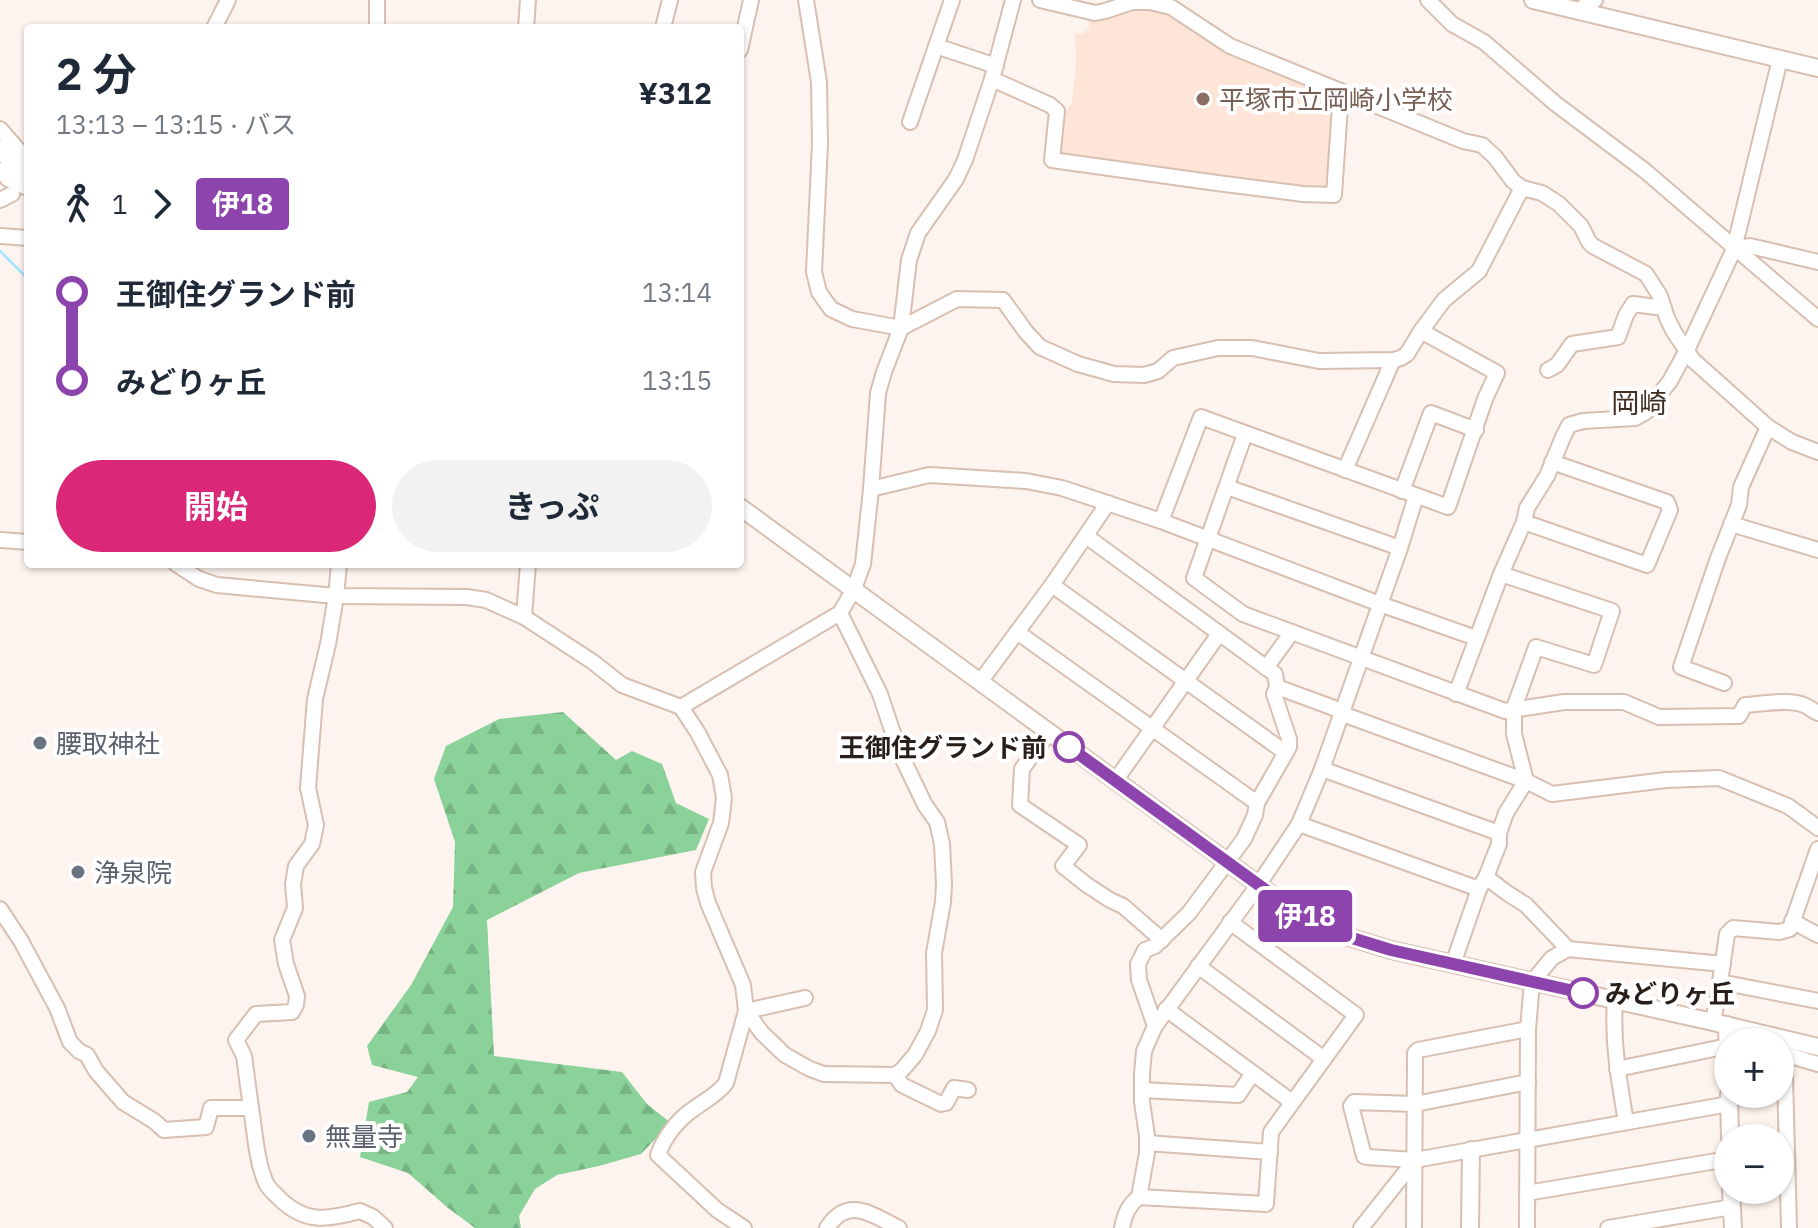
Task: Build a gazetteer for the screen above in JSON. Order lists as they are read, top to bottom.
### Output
{
  "districts": ["岡崎"],
  "places": [
    "平塚市立岡崎小学校",
    "腰取神社",
    "王御住グランド前",
    "浄泉院",
    "みどりヶ丘",
    "無量寺"
  ],
  "lines": ["bus line 伊18"],
  "page": {
    "on_map": "伊18",
    "heading": ["2 分", "13:13 – 13:15 · バス", "¥312"],
    "legs": ["1", "伊18"],
    "list": [
      {
        "name": "王御住グランド前",
        "value": "13:14"
      },
      {
        "name": "みどりヶ丘",
        "value": "13:15"
      }
    ],
    "buttons": ["開始", "きっぷ"],
    "map_buttons": ["+", "−"]
  }
}
